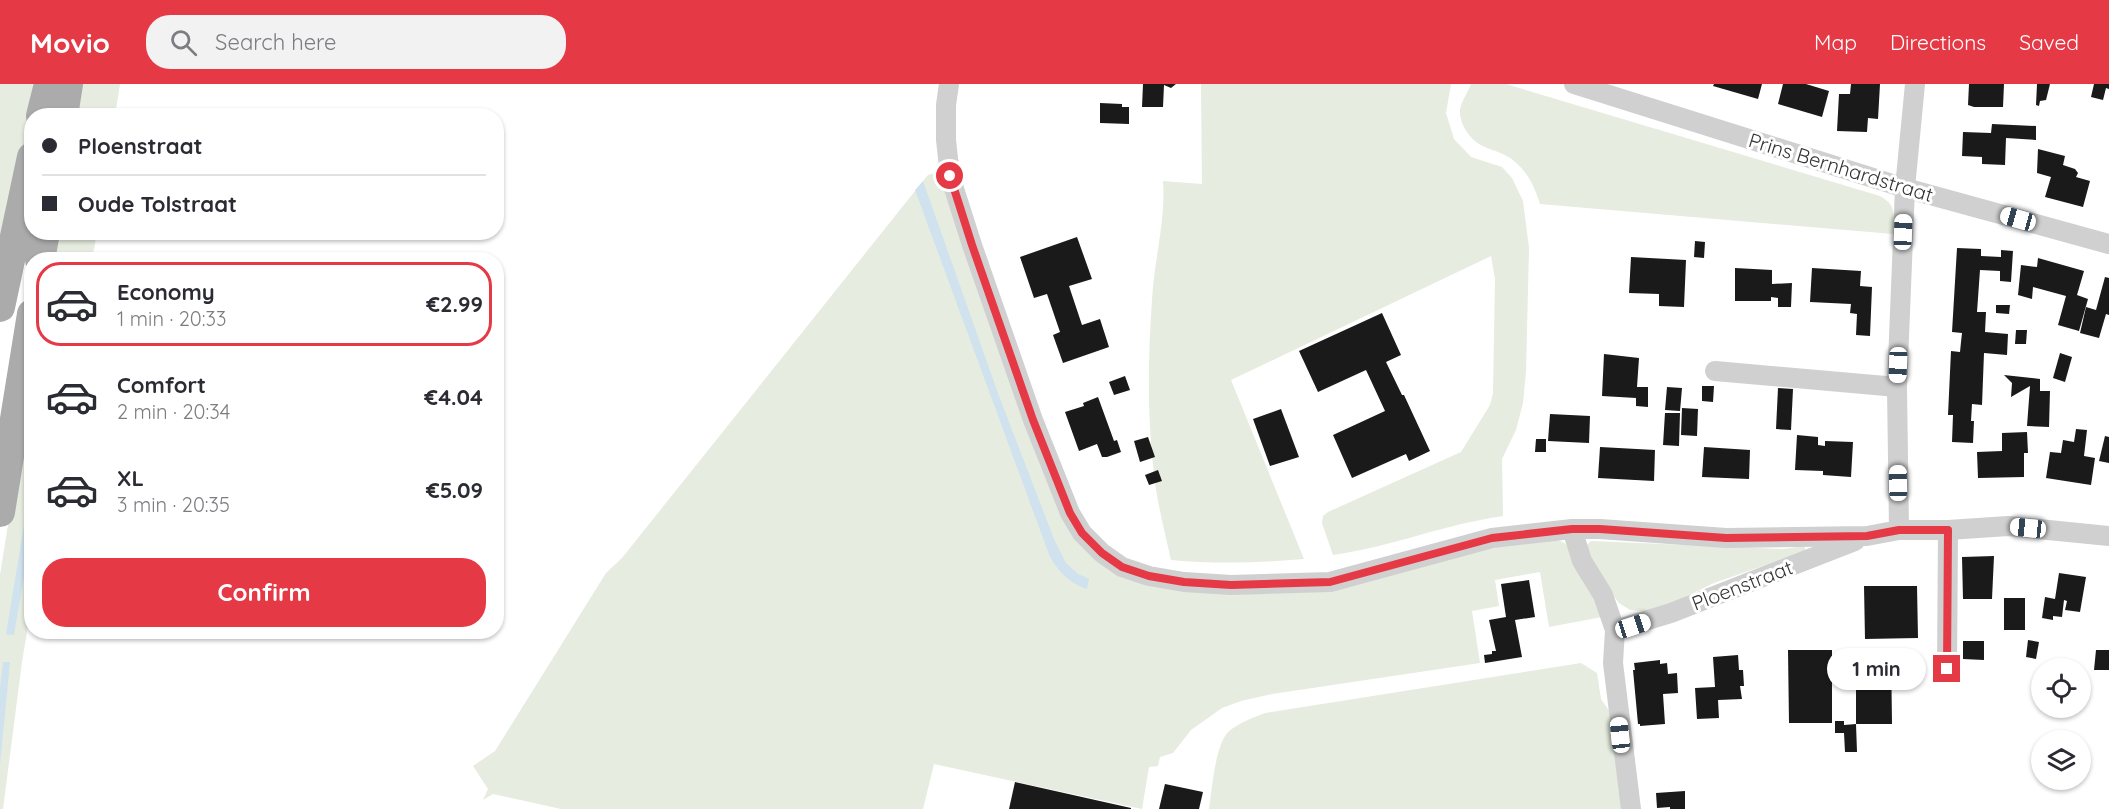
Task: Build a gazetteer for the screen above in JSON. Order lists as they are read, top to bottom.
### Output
{
  "streets": {
    "street": ["Prins Bernhardstraat", "Ploenstraat"]
  },
  "page": {
    "header": "Movio",
    "search": "Search here",
    "nav": ["Map", "Directions", "Saved"],
    "banner": ["Ploenstraat", "Oude Tolstraat"],
    "list": [
      {
        "name": "Economy",
        "note": "1 min · 20:33",
        "value": "€2.99"
      },
      {
        "name": "Comfort",
        "note": "2 min · 20:34",
        "value": "€4.04"
      },
      {
        "name": "XL",
        "note": "3 min · 20:35",
        "value": "€5.09"
      }
    ],
    "buttons": "Confirm",
    "bubble": "1 min"
  }
}
